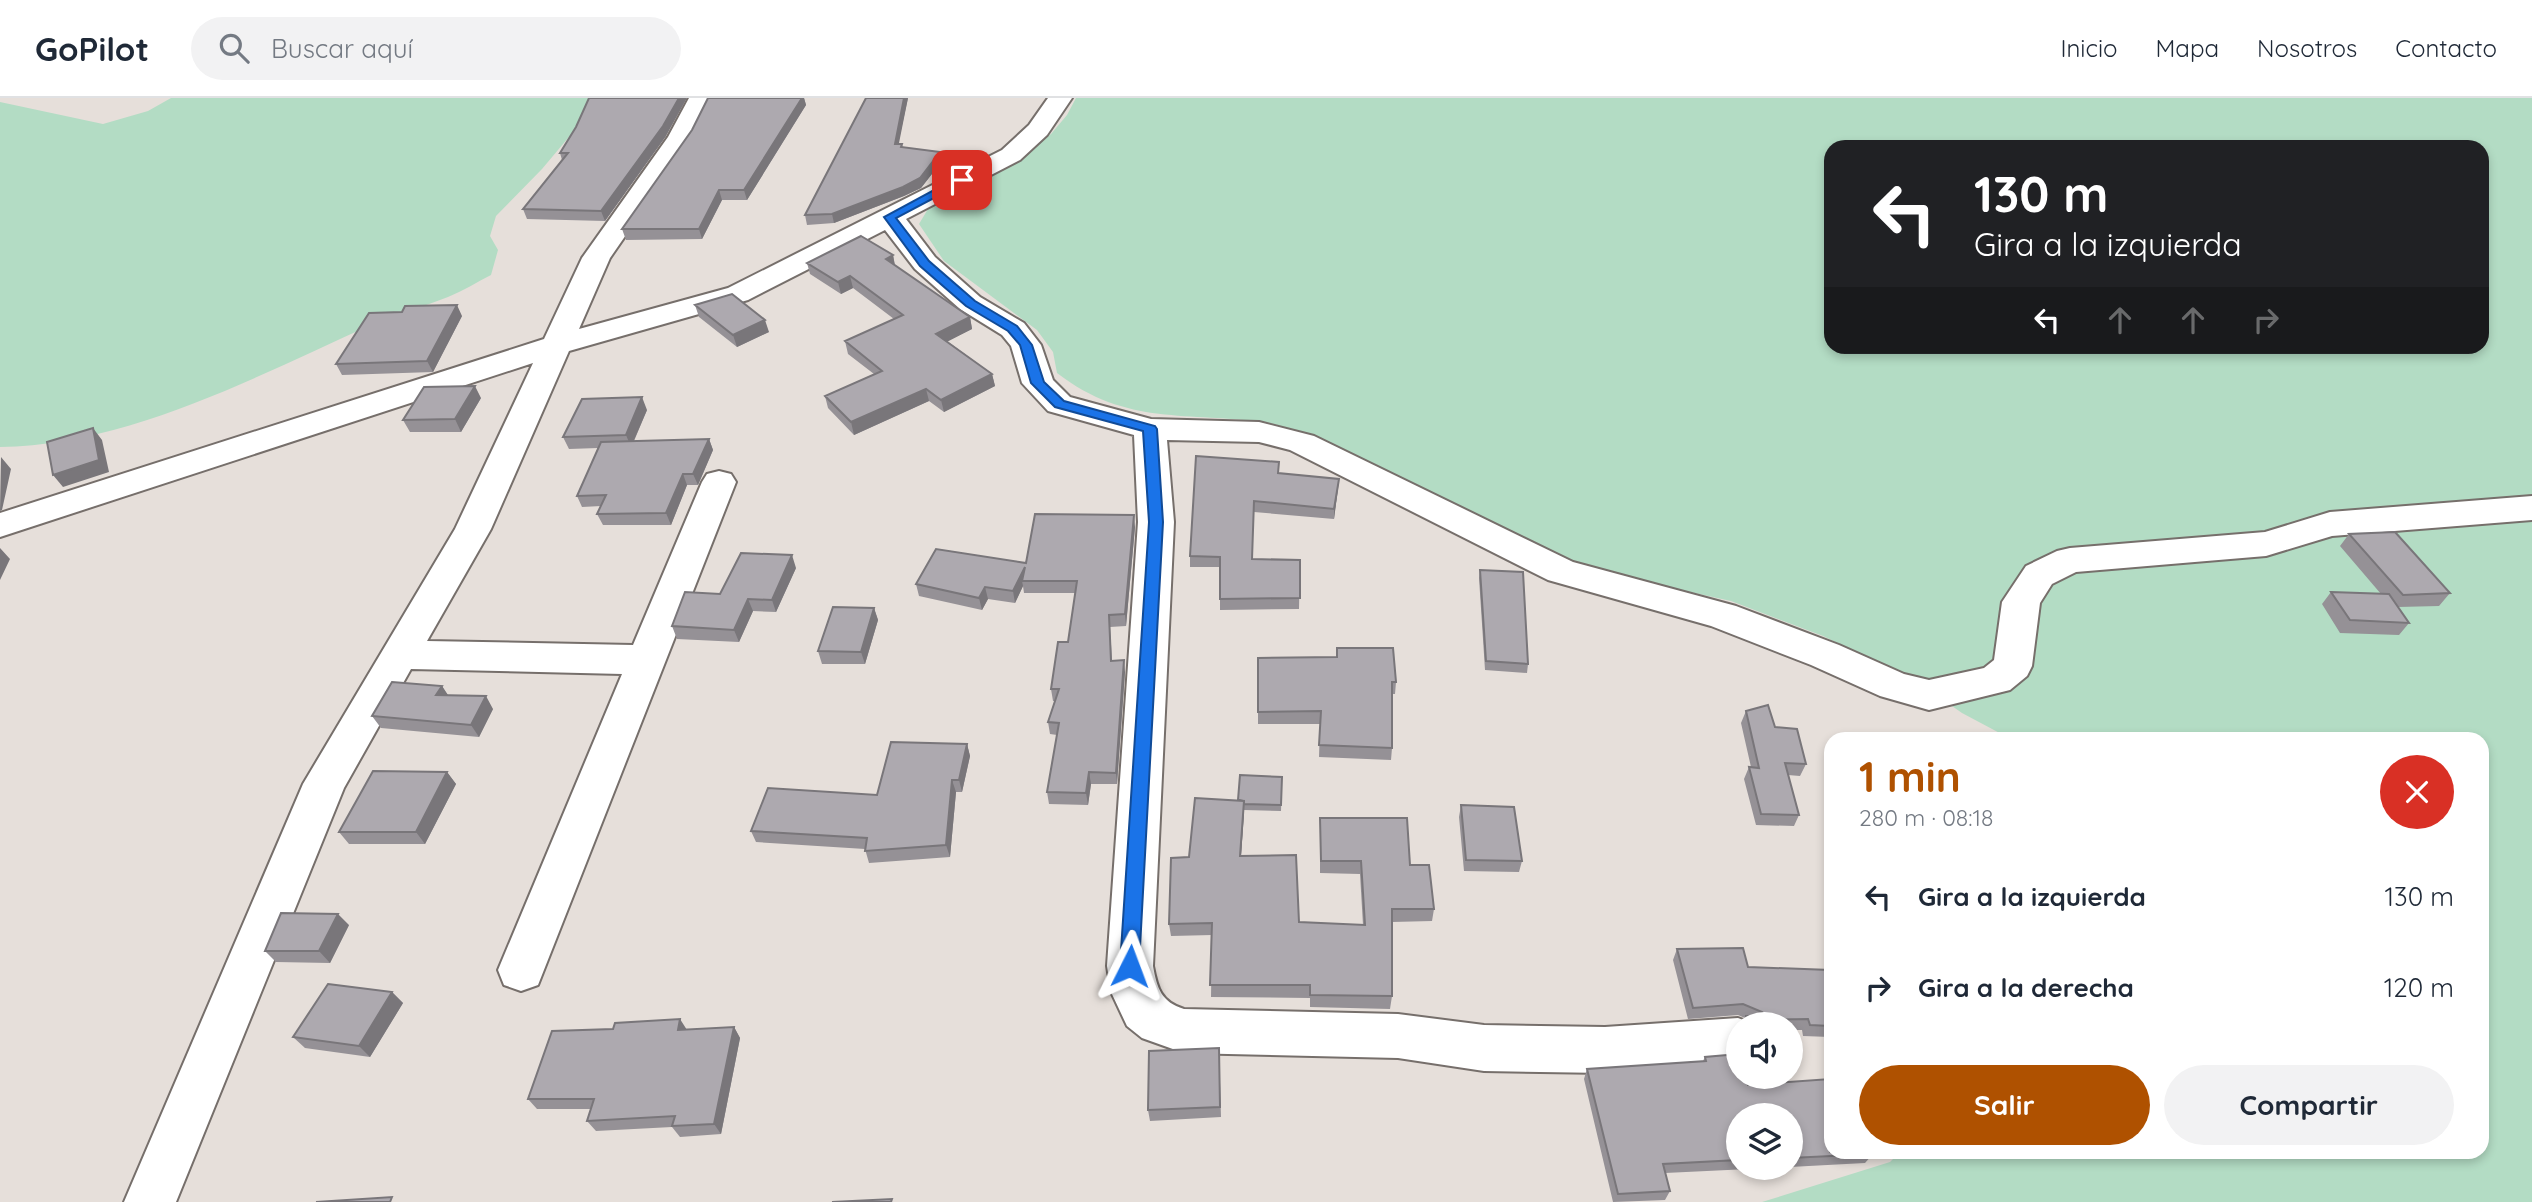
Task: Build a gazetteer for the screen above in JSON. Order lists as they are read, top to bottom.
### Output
{
  "page": {
    "header": "GoPilot",
    "search": "Buscar aquí",
    "nav": [
      "Inicio",
      "Mapa",
      "Nosotros",
      "Contacto"
    ],
    "turn": ["130 m", "Gira a la izquierda"],
    "heading": ["1 min", "280 m · 08:18"],
    "list": [
      {
        "name": "Gira a la izquierda",
        "value": "130 m"
      },
      {
        "name": "Gira a la derecha",
        "value": "120 m"
      }
    ],
    "buttons": ["Salir", "Compartir"]
  }
}
